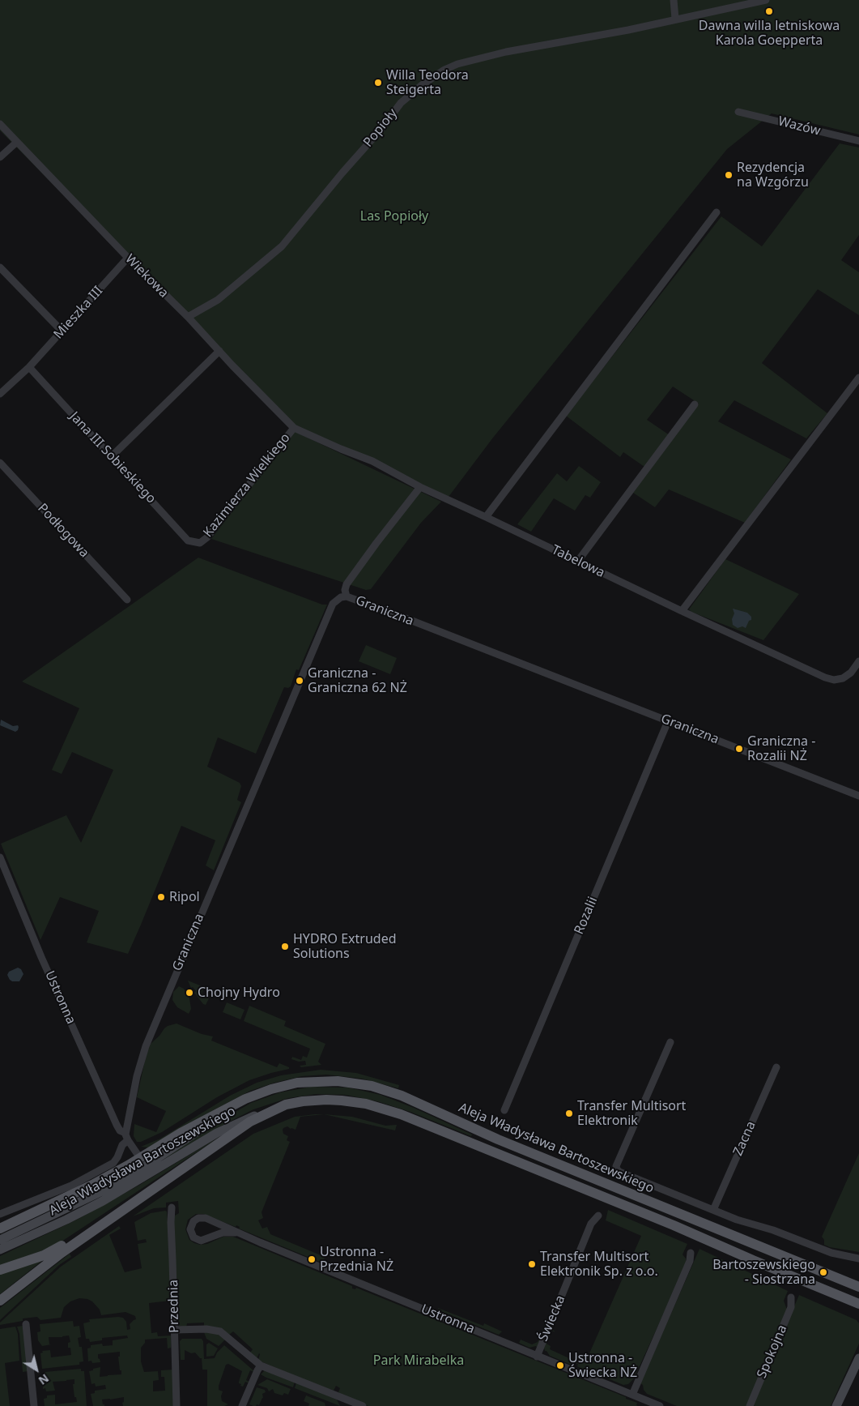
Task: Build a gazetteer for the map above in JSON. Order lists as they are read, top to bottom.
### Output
{
  "streets": {
    "main road": ["Aleja Władysława Bartoszewskiego"],
    "street": [
      "Wazów",
      "Popioły",
      "Wiekowa",
      "Mieszka III",
      "Jana III Sobieskiego",
      "Kazimierza Wielkiego",
      "Podłogowa",
      "Tabelowa",
      "Graniczna",
      "Rozalii",
      "Ustronna",
      "Zacna",
      "Przednia",
      "Świecka",
      "Spokojna"
    ]
  },
  "crossings": [
    ["Popioły", "Wiekowa"],
    ["Wiekowa", "Mieszka III"],
    ["Wiekowa", "Kazimierza Wielkiego"],
    ["Wiekowa", "Tabelowa"],
    ["Mieszka III", "Jana III Sobieskiego"],
    ["Jana III Sobieskiego", "Kazimierza Wielkiego"],
    ["Kazimierza Wielkiego", "Tabelowa"],
    ["Graniczna", "Rozalii"],
    ["Graniczna", "Ustronna"],
    ["Graniczna", "Aleja Władysława Bartoszewskiego"],
    ["Ustronna", "Świecka"]
  ],
  "parks": ["Las Popioły", "Park Mirabelka"],
  "places": [
    "Dawna willa letniskowa Karola Goepperta",
    "Willa Teodora Steigerta",
    "Rezydencja na Wzgórzu",
    "Graniczna - Graniczna 62 NŻ",
    "Graniczna - Rozalii NŻ",
    "Ripol",
    "HYDRO Extruded Solutions",
    "Chojny Hydro",
    "Transfer Multisort Elektronik",
    "Ustronna - Przednia NŻ",
    "Transfer Multisort Elektronik Sp. z o.o.",
    "Bartoszewskiego - Siostrzana",
    "Ustronna - Świecka NŻ"
  ],
  "north": "bottom right"
}
